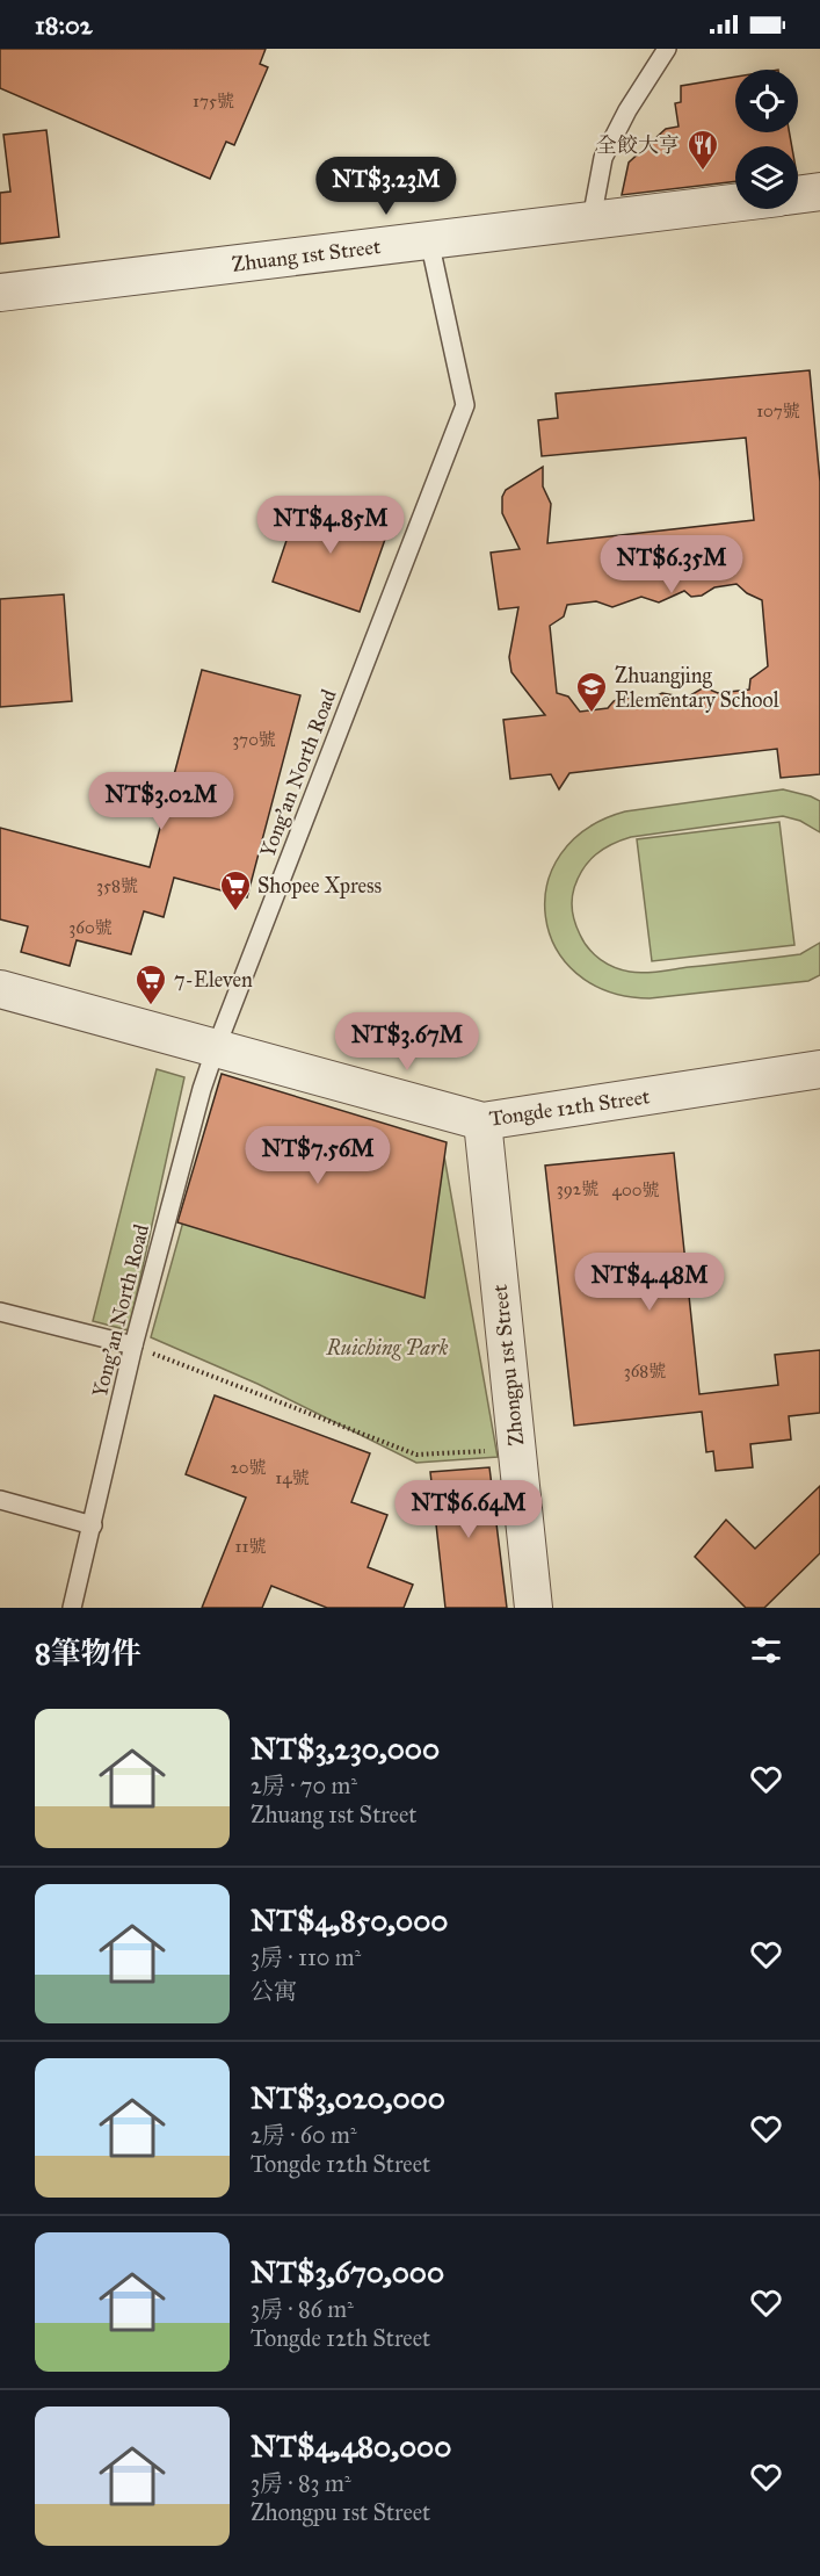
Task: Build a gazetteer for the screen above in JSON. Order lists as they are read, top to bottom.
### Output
{
  "streets": {
    "street": ["Zhuang 1st Street", "Tongde 12th Street", "Zhongpu 1st Street"],
    "lane": ["Yong'an North Road"]
  },
  "crossings": [
    ["Zhuang 1st Street", "Yong'an North Road"],
    ["Yong'an North Road", "Tongde 12th Street"],
    ["Tongde 12th Street", "Zhongpu 1st Street"]
  ],
  "parks": ["Ruiching Park"],
  "places": {
    "restaurant": ["全餃大亨"],
    "school or university": ["Zhuangjing Elementary School"],
    "supermarket": ["Shopee Xpress", "7-Eleven"]
  },
  "house_numbers": [
    "175號",
    "107號",
    "370號",
    "358號",
    "360號",
    "392號",
    "400號",
    "368號",
    "20號",
    "14號",
    "11號"
  ],
  "page": {
    "status": "18:02",
    "price": [
      "NT$3.23M",
      "NT$4.85M",
      "NT$6.35M",
      "NT$3.02M",
      "NT$3.67M",
      "NT$7.56M",
      "NT$4.48M",
      "NT$6.64M"
    ],
    "heading": "8筆物件",
    "list": [
      {
        "name": "NT$3,230,000",
        "note": "2房 · 70 m² · Zhuang 1st Street"
      },
      {
        "name": "NT$4,850,000",
        "note": "3房 · 110 m² · 公寓"
      },
      {
        "name": "NT$3,020,000",
        "note": "2房 · 60 m² · Tongde 12th Street"
      },
      {
        "name": "NT$3,670,000",
        "note": "3房 · 86 m² · Tongde 12th Street"
      },
      {
        "name": "NT$4,480,000",
        "note": "3房 · 83 m² · Zhongpu 1st Street"
      }
    ]
  }
}
